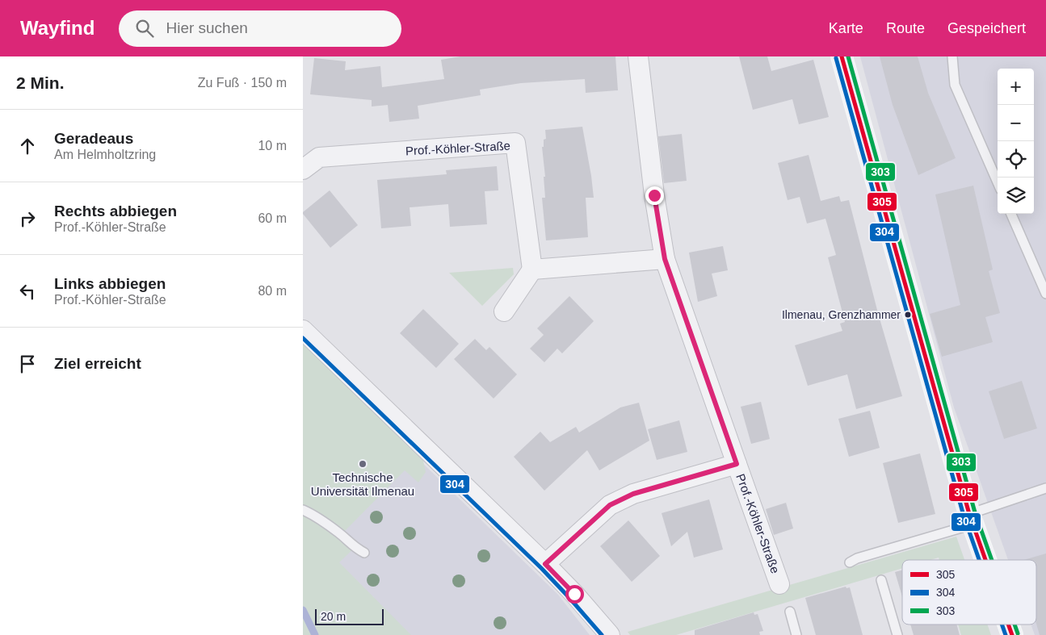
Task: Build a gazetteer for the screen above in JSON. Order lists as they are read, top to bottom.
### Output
{
  "streets": {
    "street": ["Prof.-Köhler-Straße"]
  },
  "places": ["Ilmenau, Grenzhammer", "Technische Universität Ilmenau"],
  "lines": ["transit line 305", "transit line 303", "transit line 304"],
  "legend": ["305", "304", "303"],
  "scale_bar": "20 m",
  "page": {
    "header": "Wayfind",
    "search": "Hier suchen",
    "nav": ["Karte", "Route", "Gespeichert"],
    "heading": ["2 Min.", "Zu Fuß · 150 m"],
    "map_buttons": ["+", "−"],
    "list": [
      ["Geradeaus", "Am Helmholtzring", "10 m"],
      ["Rechts abbiegen", "Prof.-Köhler-Straße", "60 m"],
      ["Links abbiegen", "Prof.-Köhler-Straße", "80 m"],
      "Ziel erreicht"
    ],
    "scale": "20 m"
  }
}
